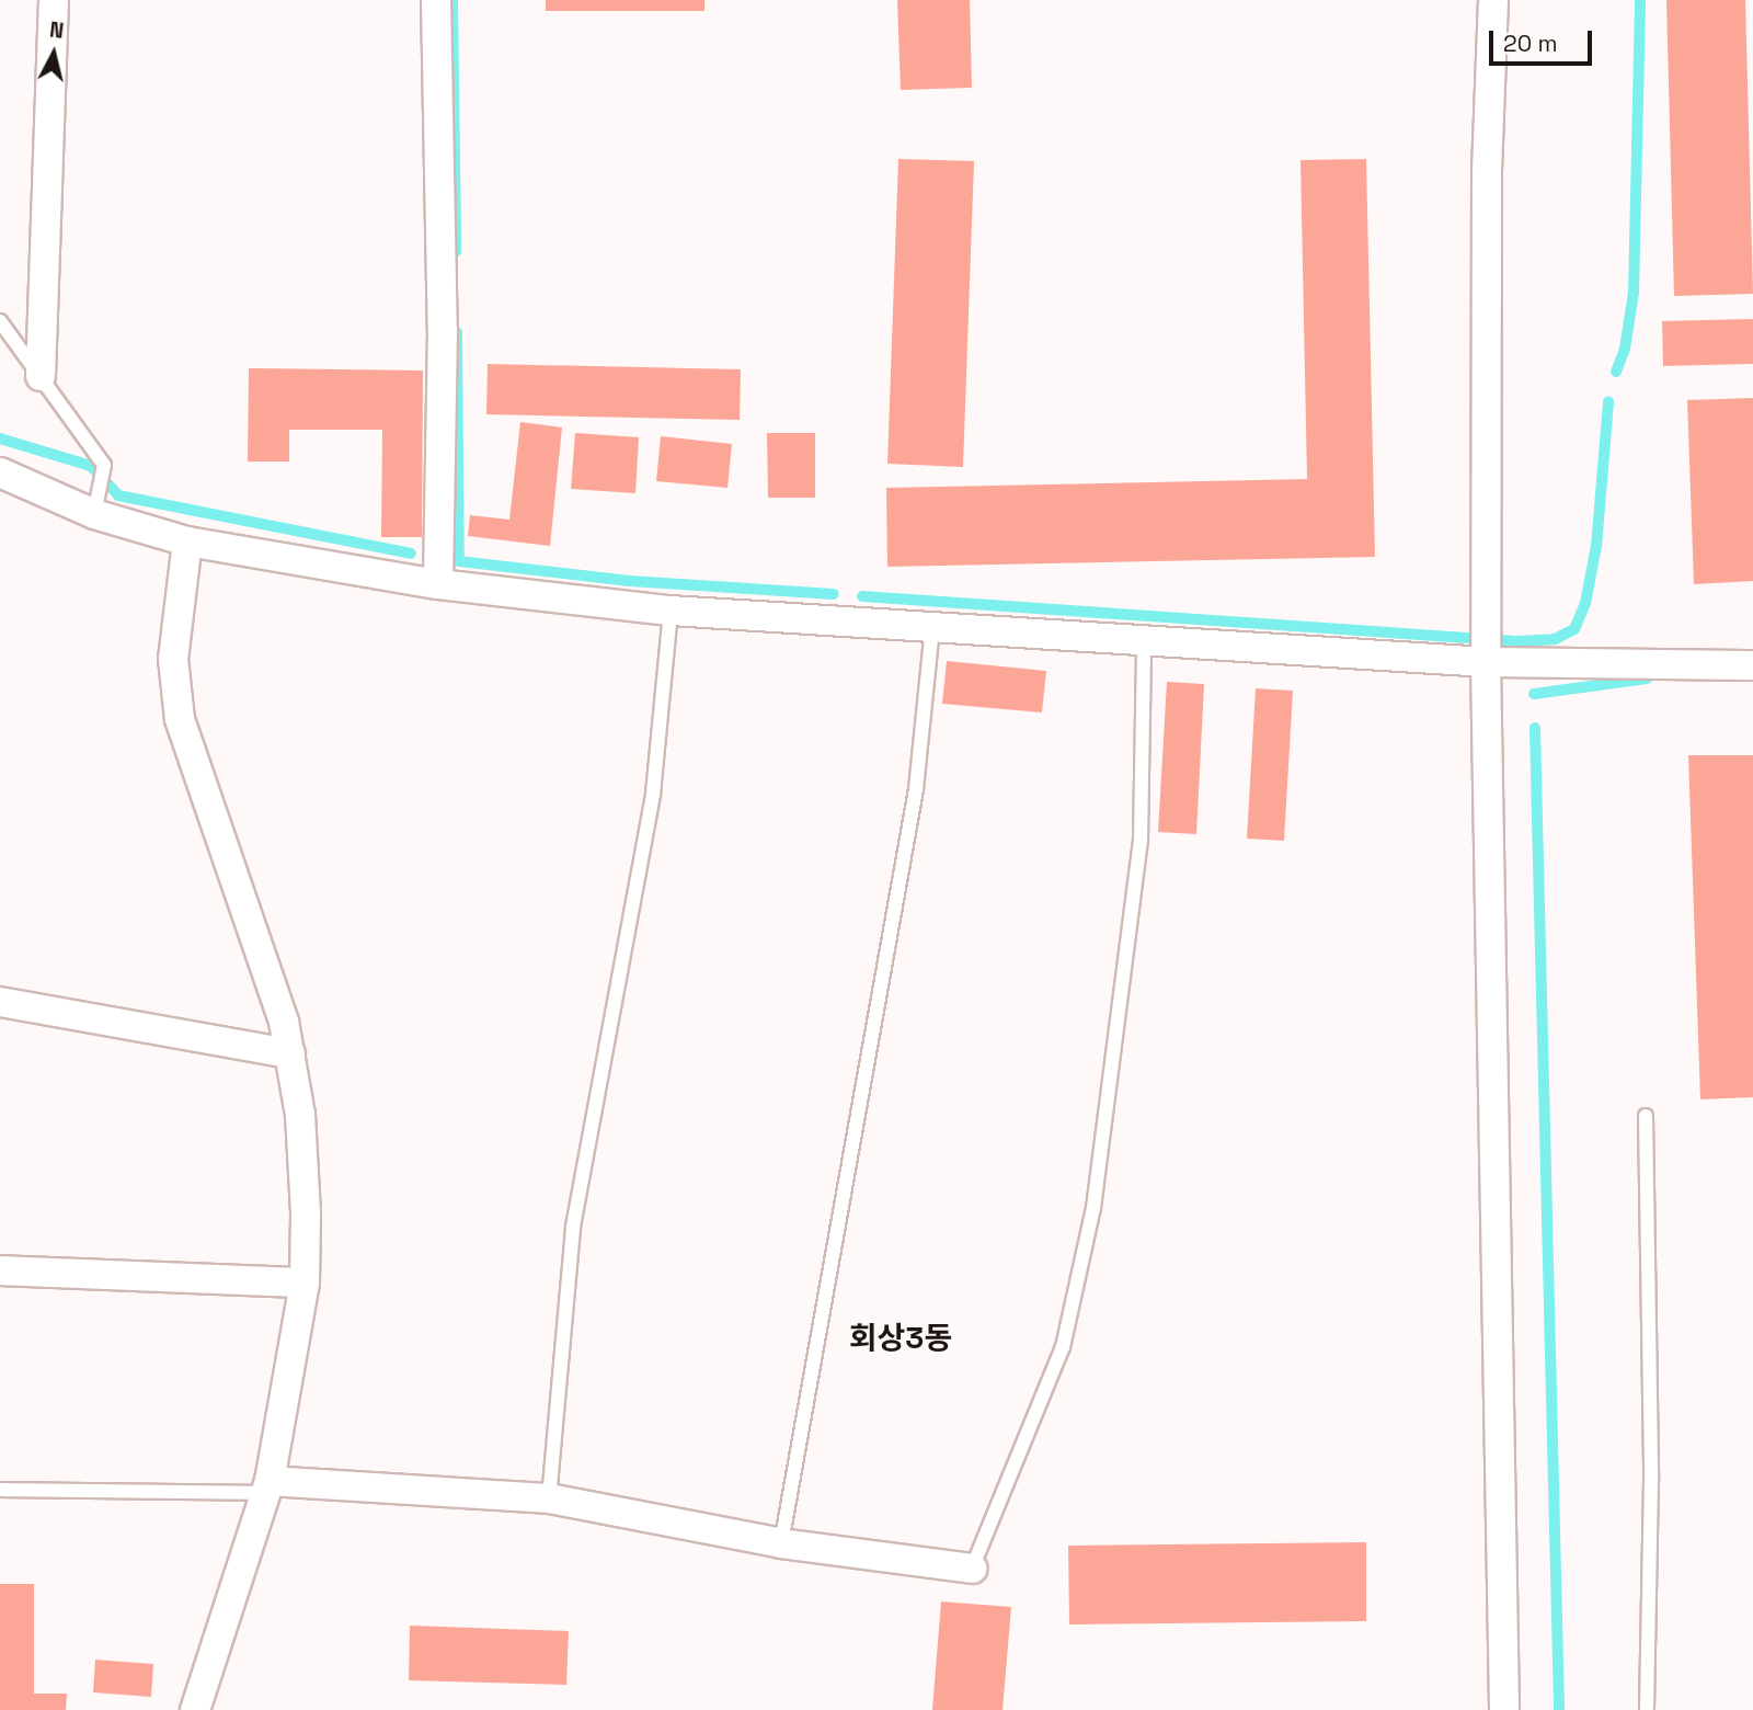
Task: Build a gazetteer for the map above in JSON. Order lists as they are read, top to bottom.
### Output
{
  "districts": ["회상3동"],
  "scale_bar": "20 m",
  "north": "top"
}
